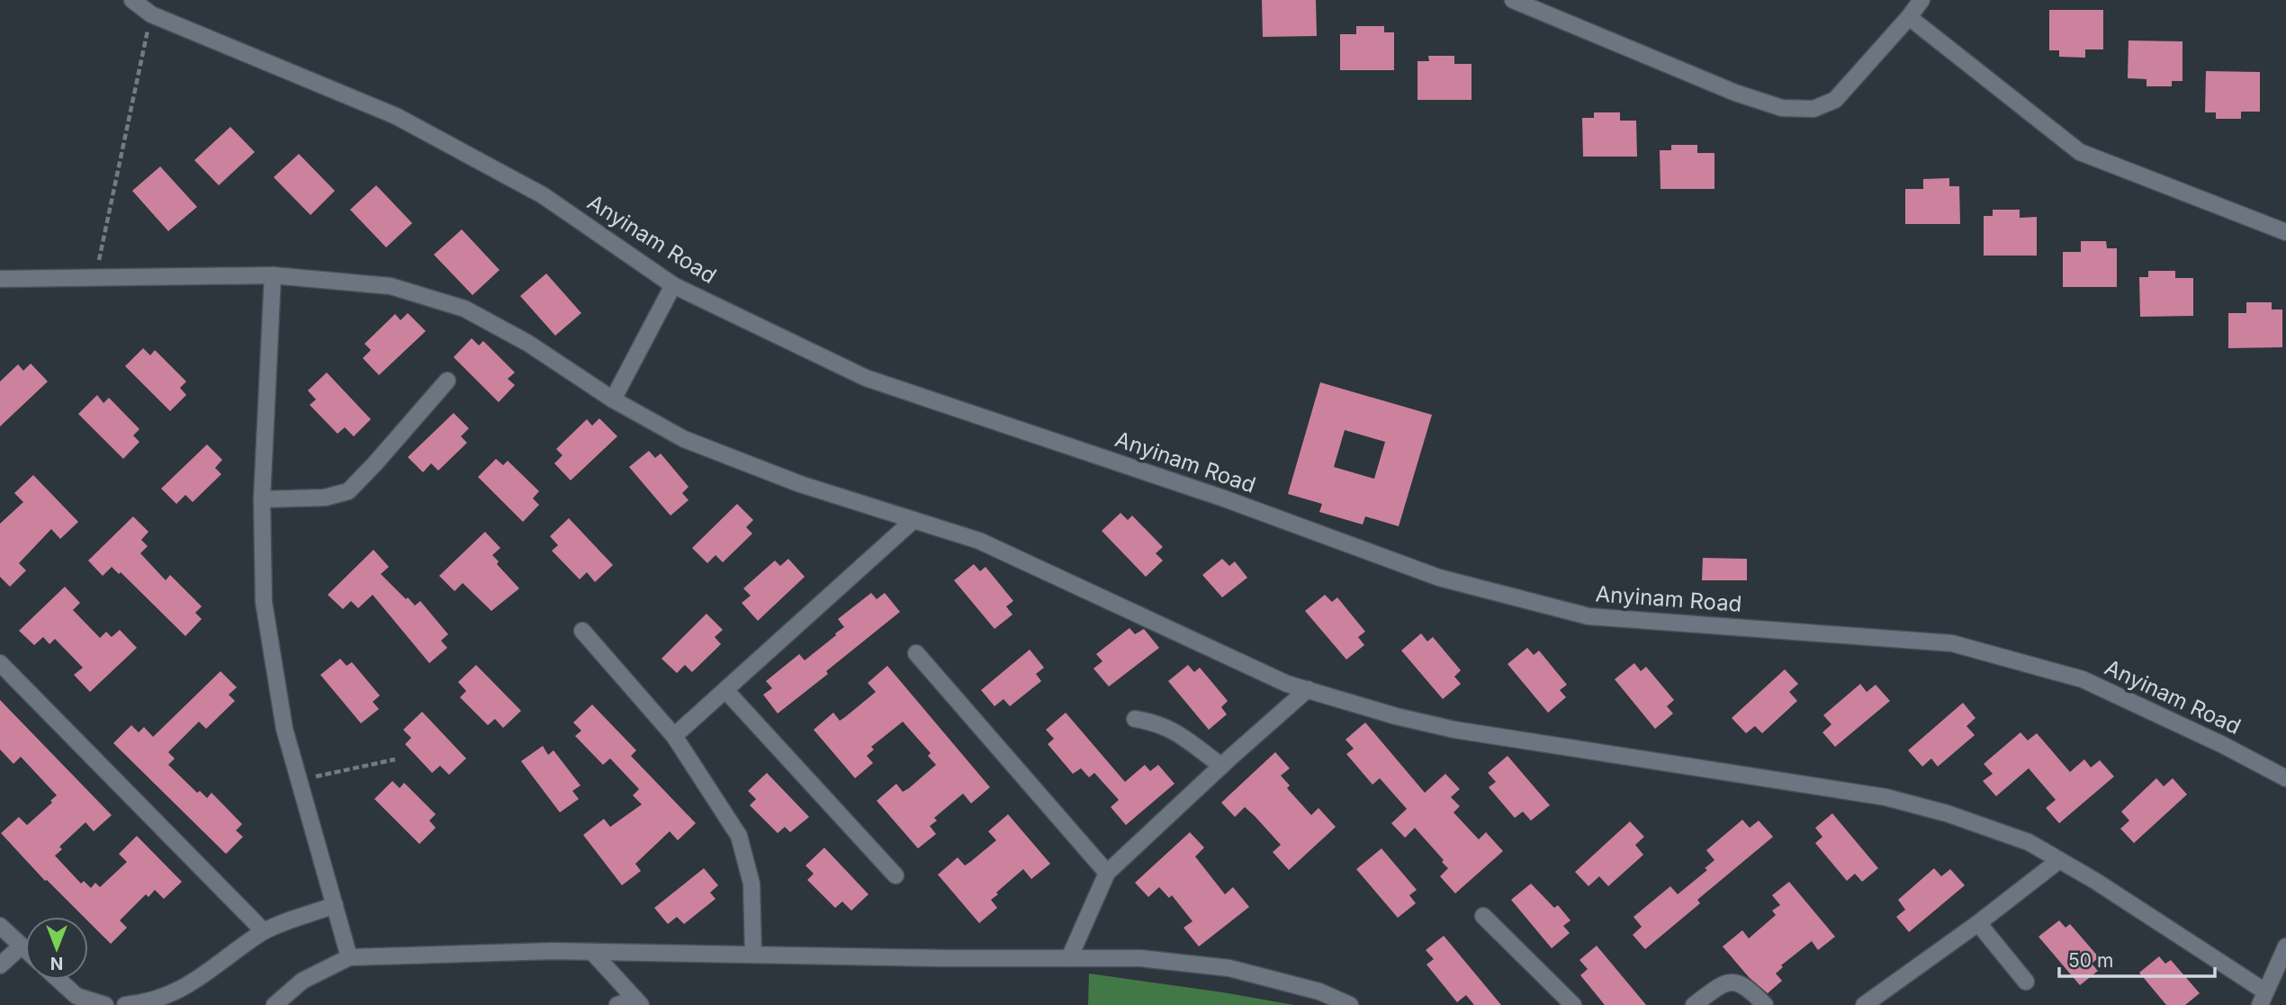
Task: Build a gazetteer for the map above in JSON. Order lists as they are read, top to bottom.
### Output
{
  "streets": {
    "street": ["Anyinam Road"]
  },
  "scale_bar": "50 m",
  "north": "bottom"
}
